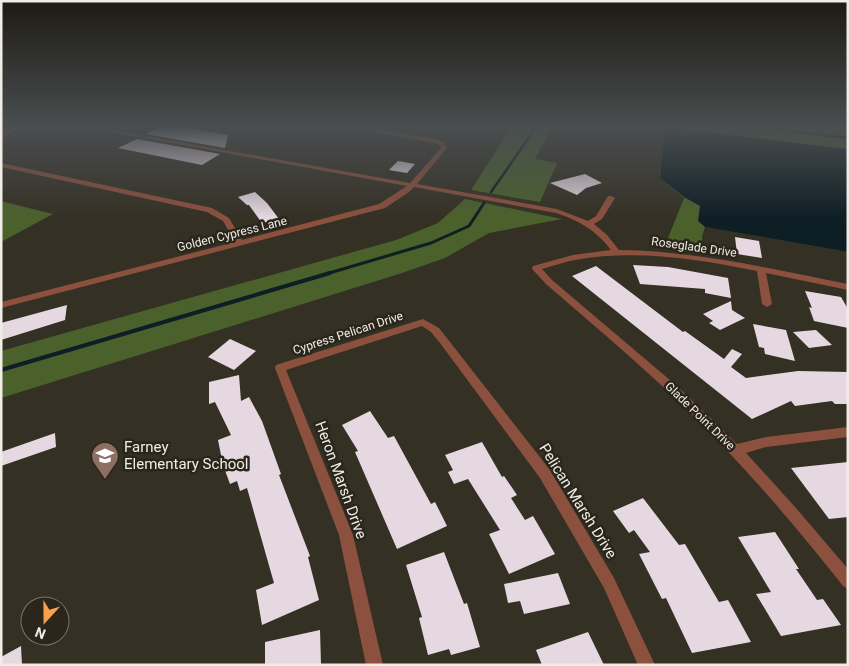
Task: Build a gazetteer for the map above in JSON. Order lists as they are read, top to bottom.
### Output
{
  "streets": {
    "street": [
      "Golden Cypress Lane",
      "Roseglade Drive",
      "Cypress Pelican Drive",
      "Glade Point Drive",
      "Heron Marsh Drive",
      "Pelican Marsh Drive"
    ]
  },
  "crossings": [
    ["Roseglade Drive", "Glade Point Drive"],
    ["Cypress Pelican Drive", "Heron Marsh Drive"],
    ["Cypress Pelican Drive", "Pelican Marsh Drive"]
  ],
  "places": {
    "school or university": ["Farney Elementary School"]
  },
  "north": "bottom"
}
